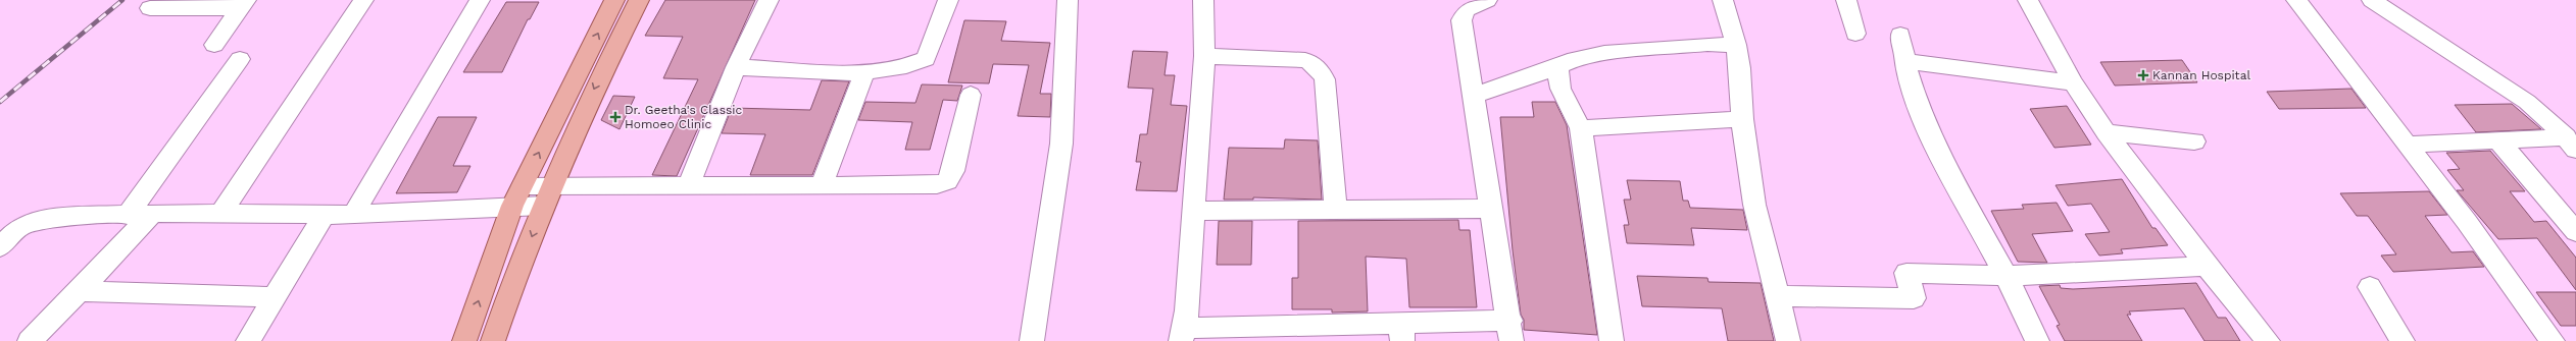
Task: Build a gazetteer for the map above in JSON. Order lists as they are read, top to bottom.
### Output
{
  "places": {
    "health": ["Kannan Hospital", "Dr. Geetha's Classic Homoeo Clinic"]
  }
}
